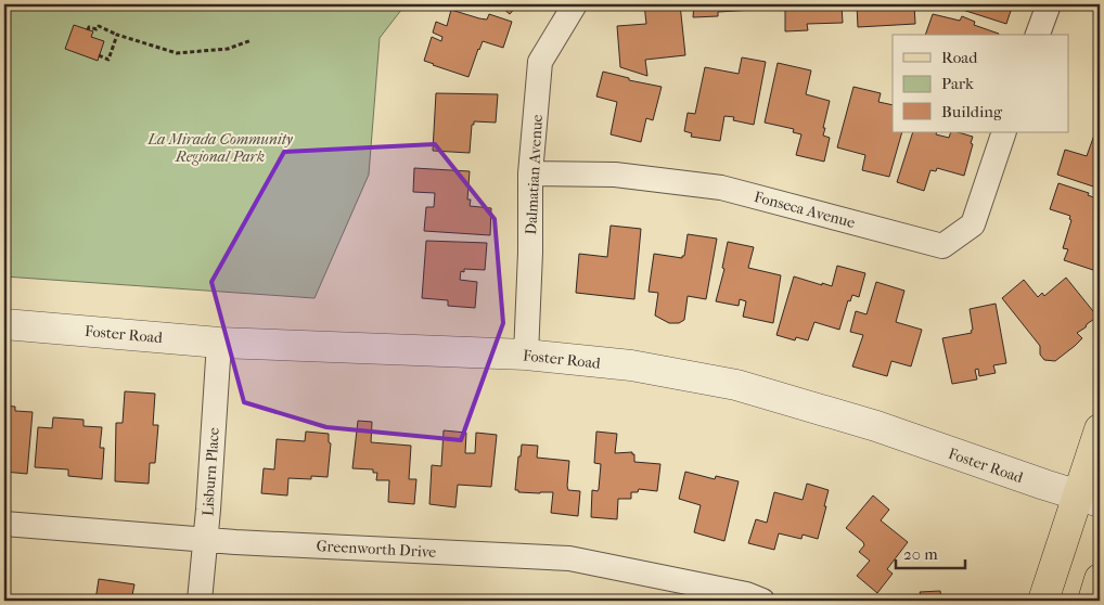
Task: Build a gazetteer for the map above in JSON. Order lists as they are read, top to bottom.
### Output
{
  "streets": {
    "street": [
      "Dalmatian Avenue",
      "Fonseca Avenue",
      "Foster Road",
      "Lisburn Place",
      "Greenworth Drive"
    ]
  },
  "crossings": [
    ["Dalmatian Avenue", "Fonseca Avenue"],
    ["Dalmatian Avenue", "Foster Road"],
    ["Foster Road", "Lisburn Place"],
    ["Lisburn Place", "Greenworth Drive"]
  ],
  "parks": ["La Mirada Community Regional Park"],
  "legend": ["Road", "Park", "Building"],
  "scale_bar": "20 m"
}
